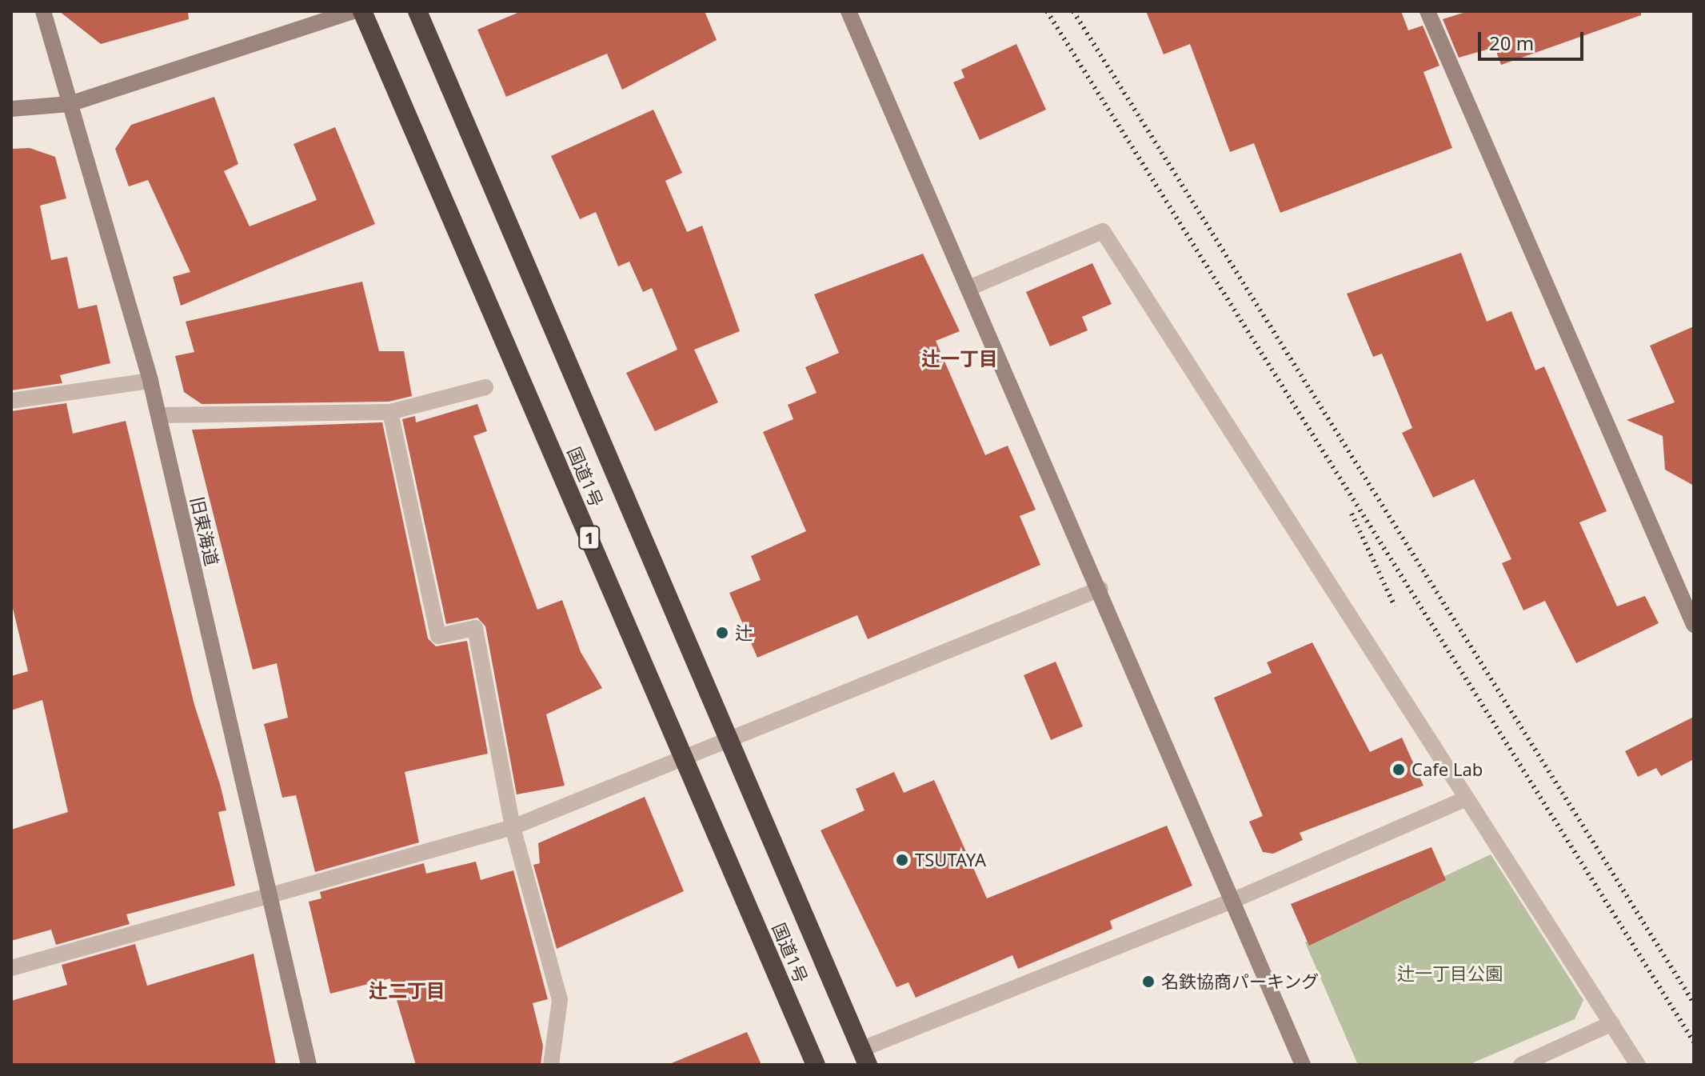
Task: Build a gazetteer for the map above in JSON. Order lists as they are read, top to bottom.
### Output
{
  "streets": {
    "highway": ["国道1号", "1"],
    "street": ["旧東海道"]
  },
  "districts": ["辻一丁目", "辻二丁目"],
  "parks": ["辻一丁目公園"],
  "places": [
    "辻",
    "Cafe Lab",
    "TSUTAYA",
    "名鉄協商パーキング"
  ],
  "scale_bar": "20 m"
}
